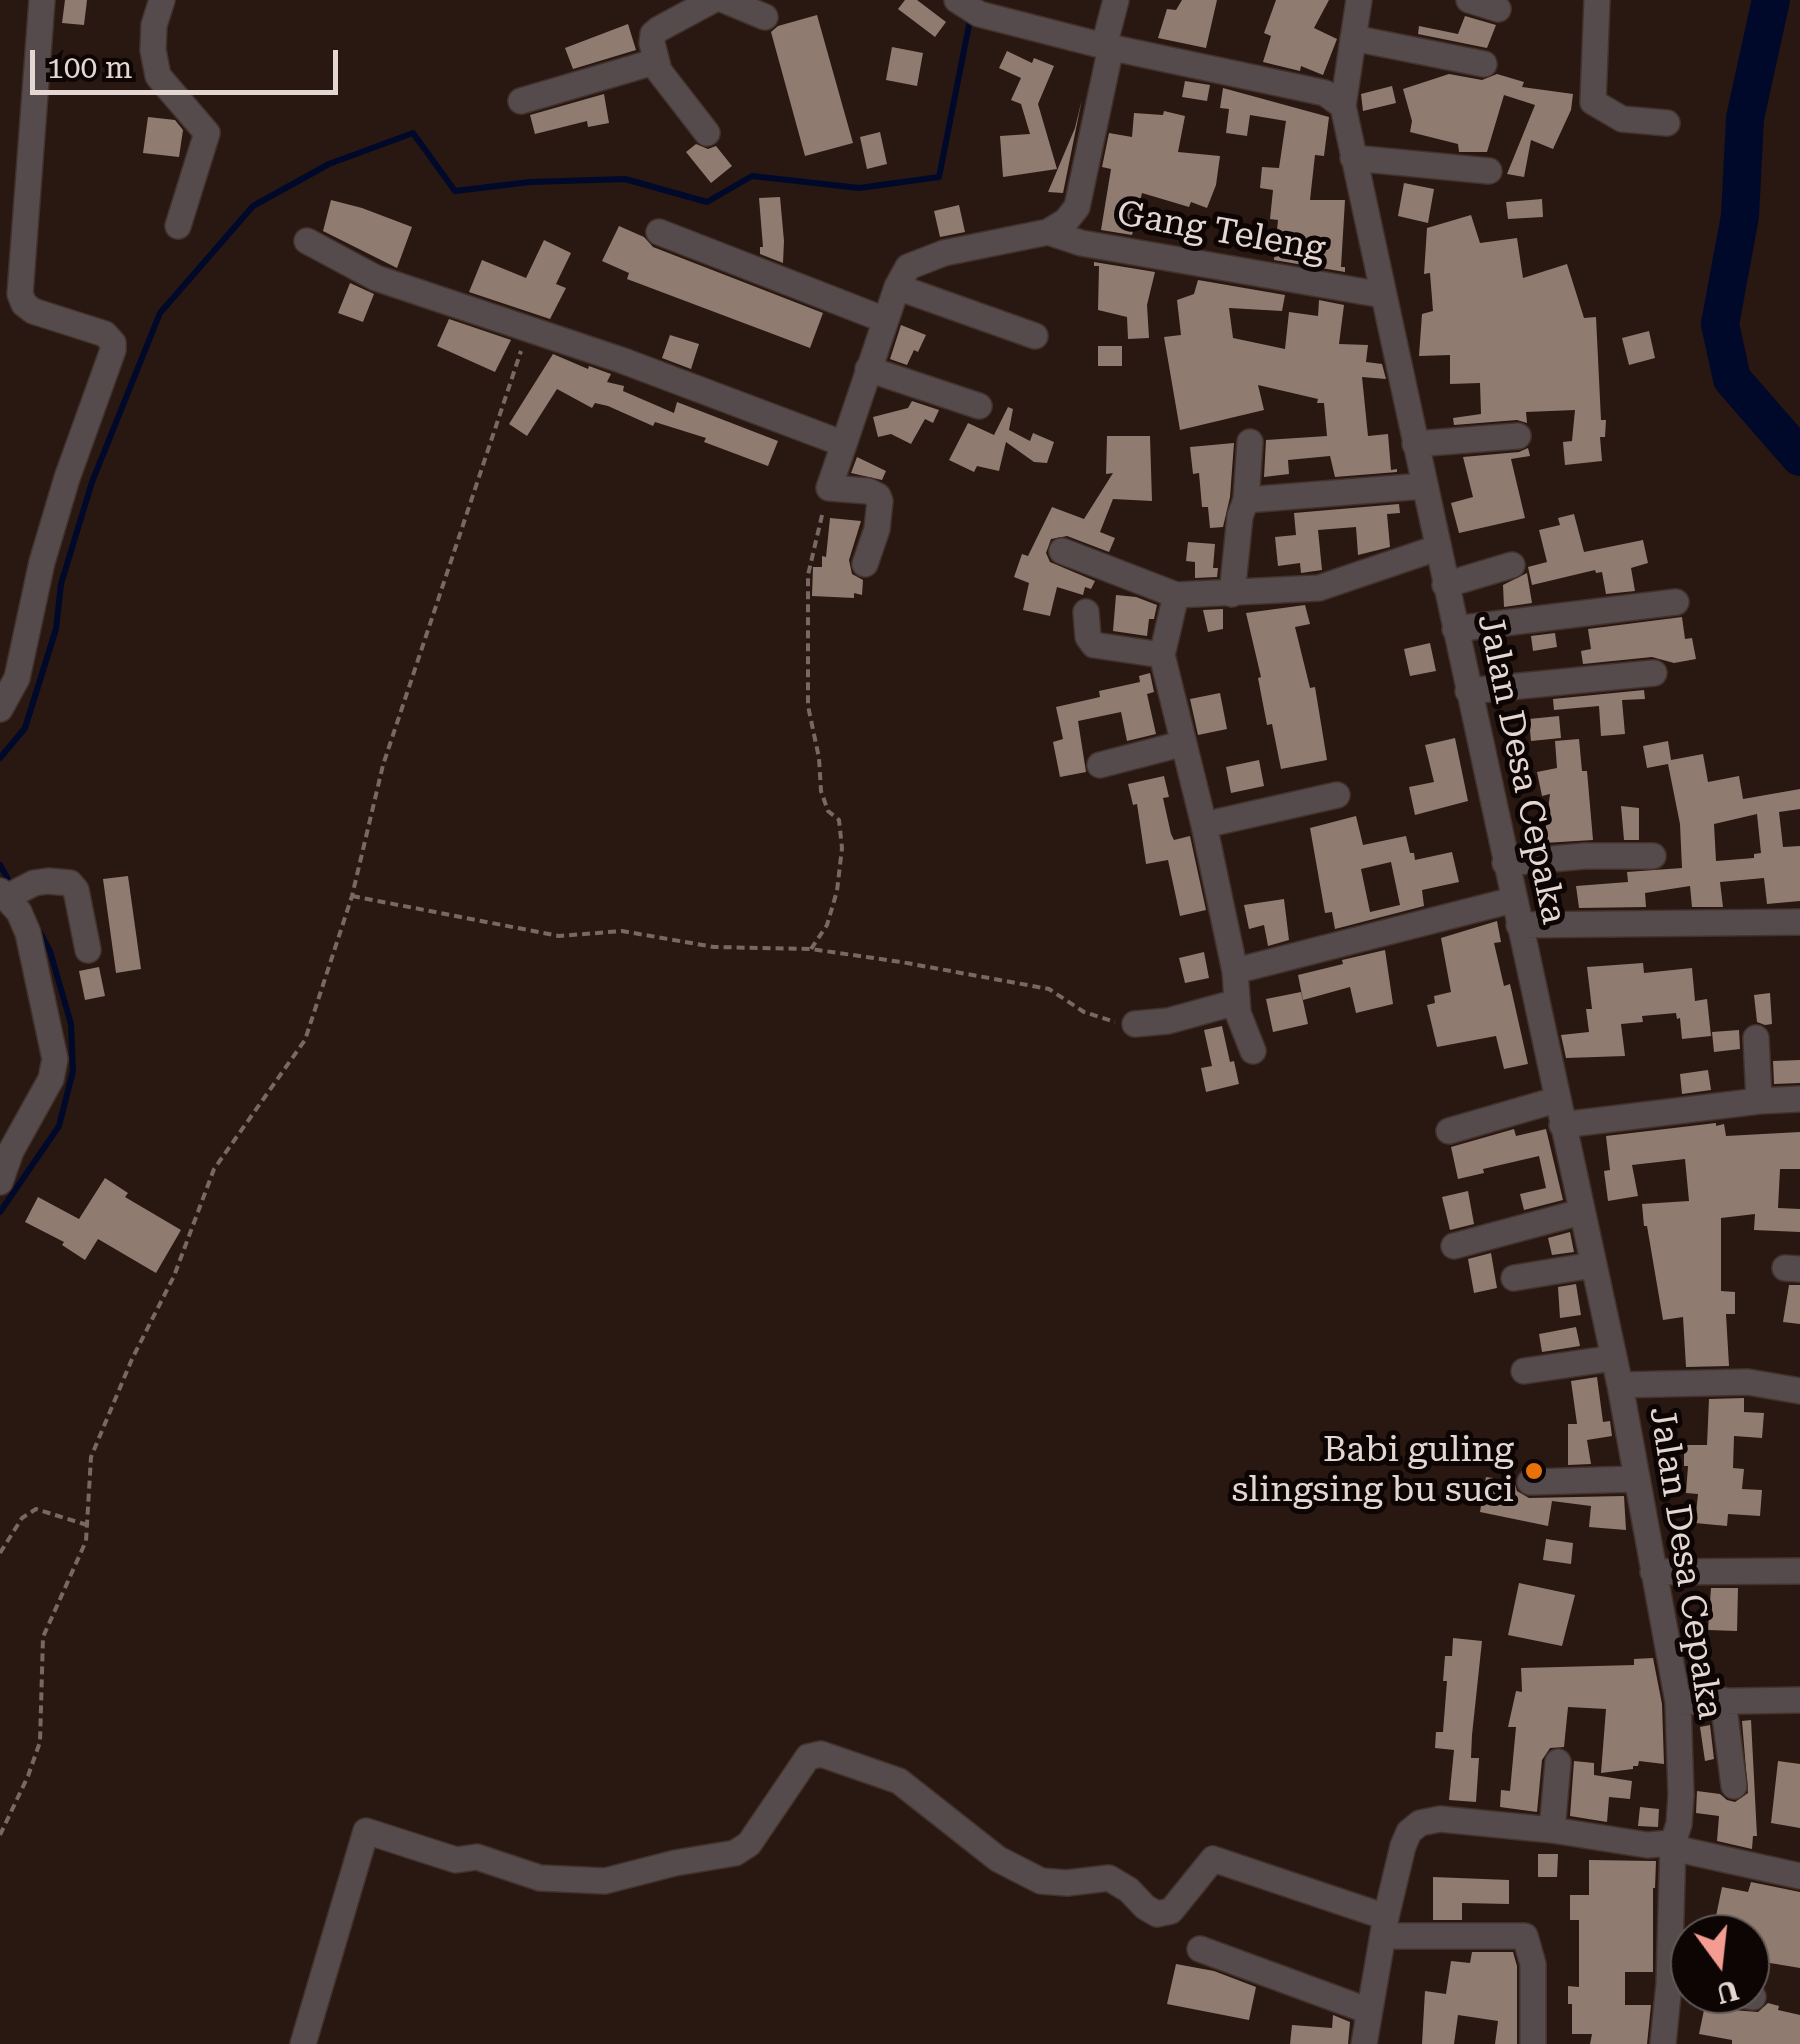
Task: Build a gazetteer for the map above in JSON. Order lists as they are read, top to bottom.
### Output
{
  "streets": {
    "street": ["Gang Teleng", "Jalan Desa Cepaka"]
  },
  "crossings": [
    ["Gang Teleng", "Jalan Desa Cepaka"]
  ],
  "places": ["Babi guling slingsing bu suci"],
  "scale_bar": "100 m",
  "north": "bottom"
}
